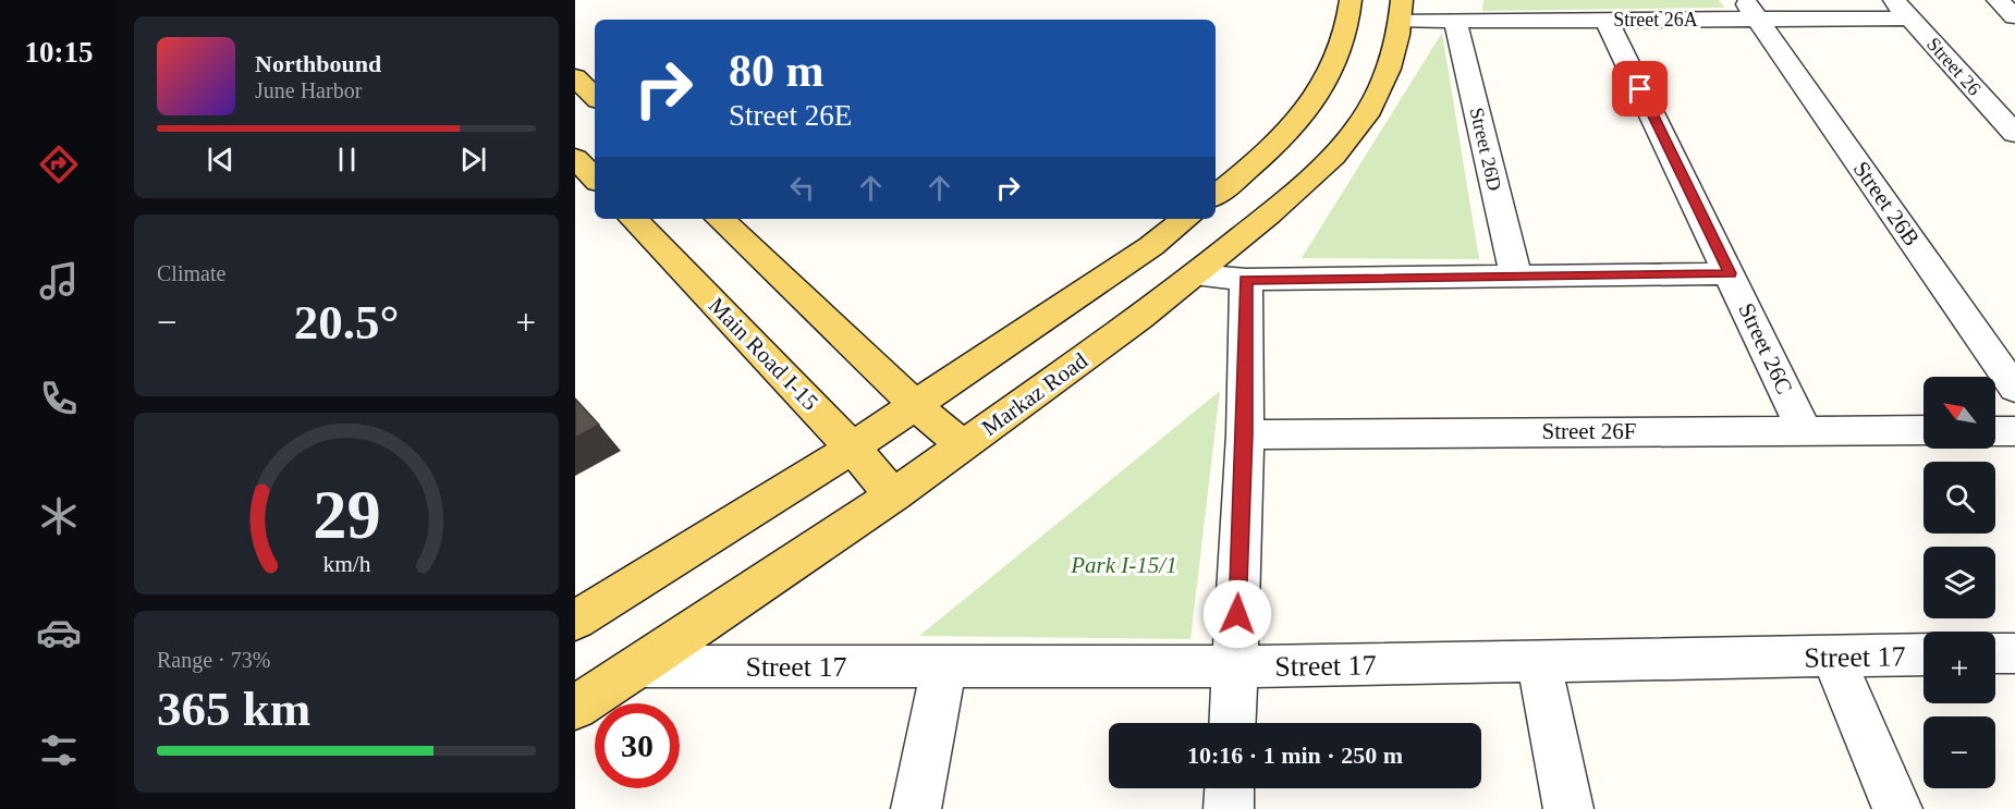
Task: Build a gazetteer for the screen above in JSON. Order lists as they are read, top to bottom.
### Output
{
  "streets": {
    "main road": ["Main Road I-15", "Markaz Road"],
    "street": [
      "Street 26A",
      "Street 26",
      "Street 26D",
      "Street 26B",
      "Street 26C",
      "Street 26F",
      "Street 17"
    ]
  },
  "crossings": [
    ["Street 26A", "Street 26"],
    ["Street 26A", "Street 26D"],
    ["Street 26A", "Street 26B"],
    ["Street 26A", "Street 26C"],
    ["Street 26A", "Markaz Road"],
    ["Street 26C", "Street 26F"],
    ["Main Road I-15", "Markaz Road"],
    ["Markaz Road", "Street 17"]
  ],
  "parks": ["Park I-15/1"],
  "north": "top left",
  "page": {
    "tabs": "10:15",
    "turn": ["80 m", "Street 26E"],
    "song": ["Northbound", "June Harbor"],
    "tile": [
      "Climate",
      ["Range · 73%", "365 km"]
    ],
    "heat": ["−", "20.5°", "+"],
    "map_buttons": ["+", "−"],
    "limit": "30",
    "trip": "10:16 · 1 min · 250 m",
    "gauge": ["29", "km/h"]
  }
}
